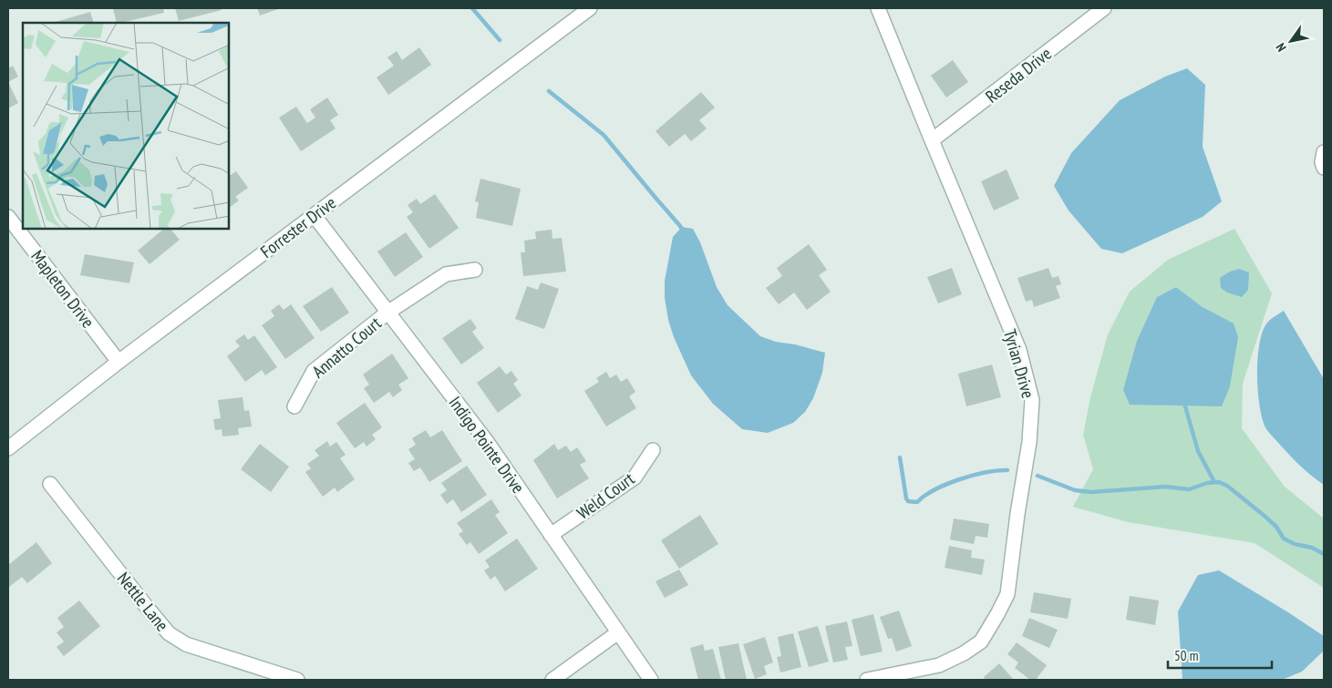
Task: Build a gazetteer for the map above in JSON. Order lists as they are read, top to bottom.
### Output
{
  "streets": {
    "street": [
      "Reseda Drive",
      "Forrester Drive",
      "Mapleton Drive",
      "Annatto Court",
      "Tyrian Drive",
      "Indigo Pointe Drive",
      "Weld Court",
      "Nettle Lane"
    ]
  },
  "crossings": [
    ["Reseda Drive", "Tyrian Drive"],
    ["Forrester Drive", "Mapleton Drive"],
    ["Forrester Drive", "Indigo Pointe Drive"],
    ["Annatto Court", "Indigo Pointe Drive"],
    ["Indigo Pointe Drive", "Weld Court"]
  ],
  "scale_bar": "50 m",
  "north": "bottom left"
}
